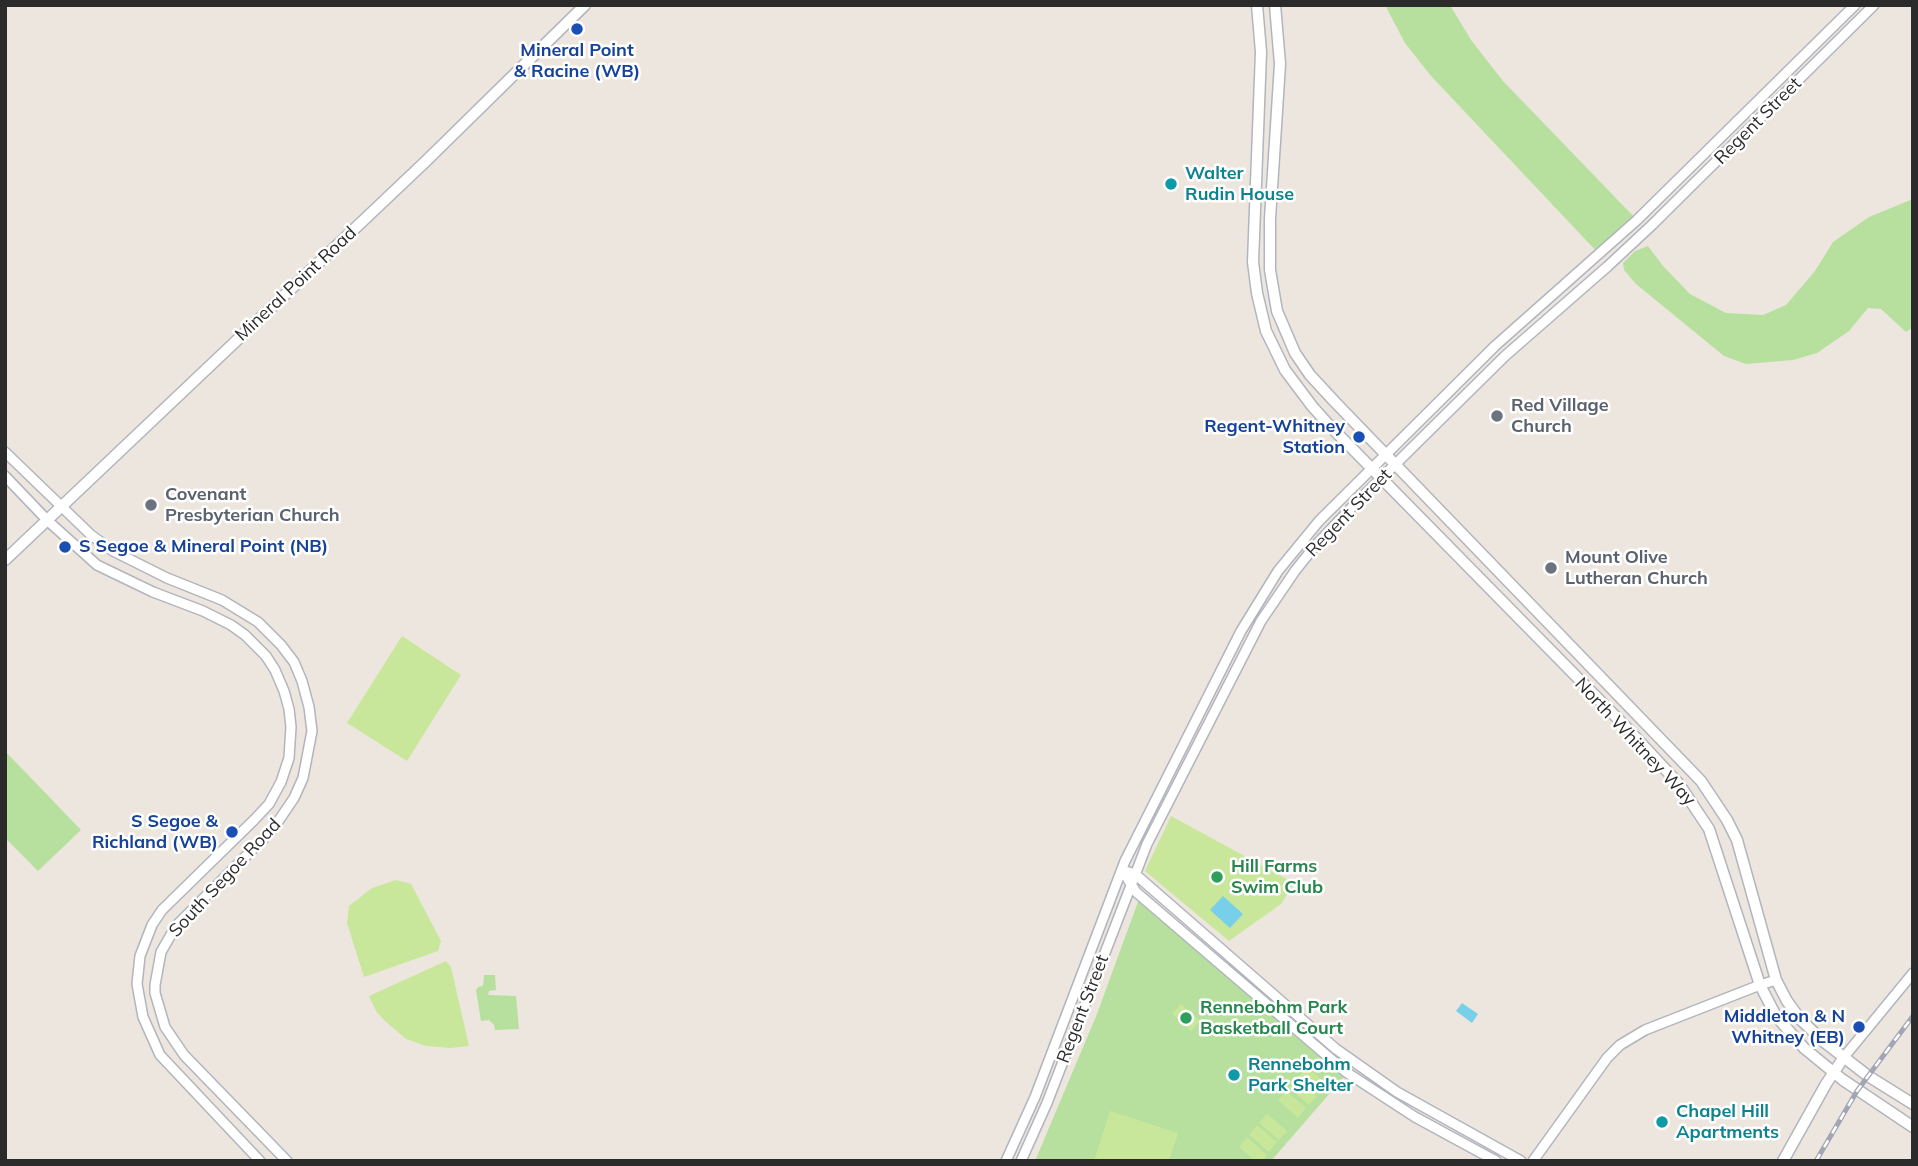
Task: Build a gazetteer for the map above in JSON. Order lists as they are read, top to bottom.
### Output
{
  "streets": {
    "main road": ["Mineral Point Road", "North Whitney Way"],
    "street": ["Regent Street", "South Segoe Road"]
  },
  "crossings": [
    ["Regent Street", "North Whitney Way"],
    ["Mineral Point Road", "South Segoe Road"]
  ],
  "places": [
    "Mineral Point & Racine (WB)",
    "Walter Rudin House",
    "Red Village Church",
    "Regent-Whitney Station",
    "Covenant Presbyterian Church",
    "S Segoe & Mineral Point (NB)",
    "Mount Olive Lutheran Church",
    "S Segoe & Richland (WB)",
    "Hill Farms Swim Club",
    "Rennebohm Park Basketball Court",
    "Middleton & N Whitney (EB)",
    "Rennebohm Park Shelter",
    "Chapel Hill Apartments"
  ]
}
